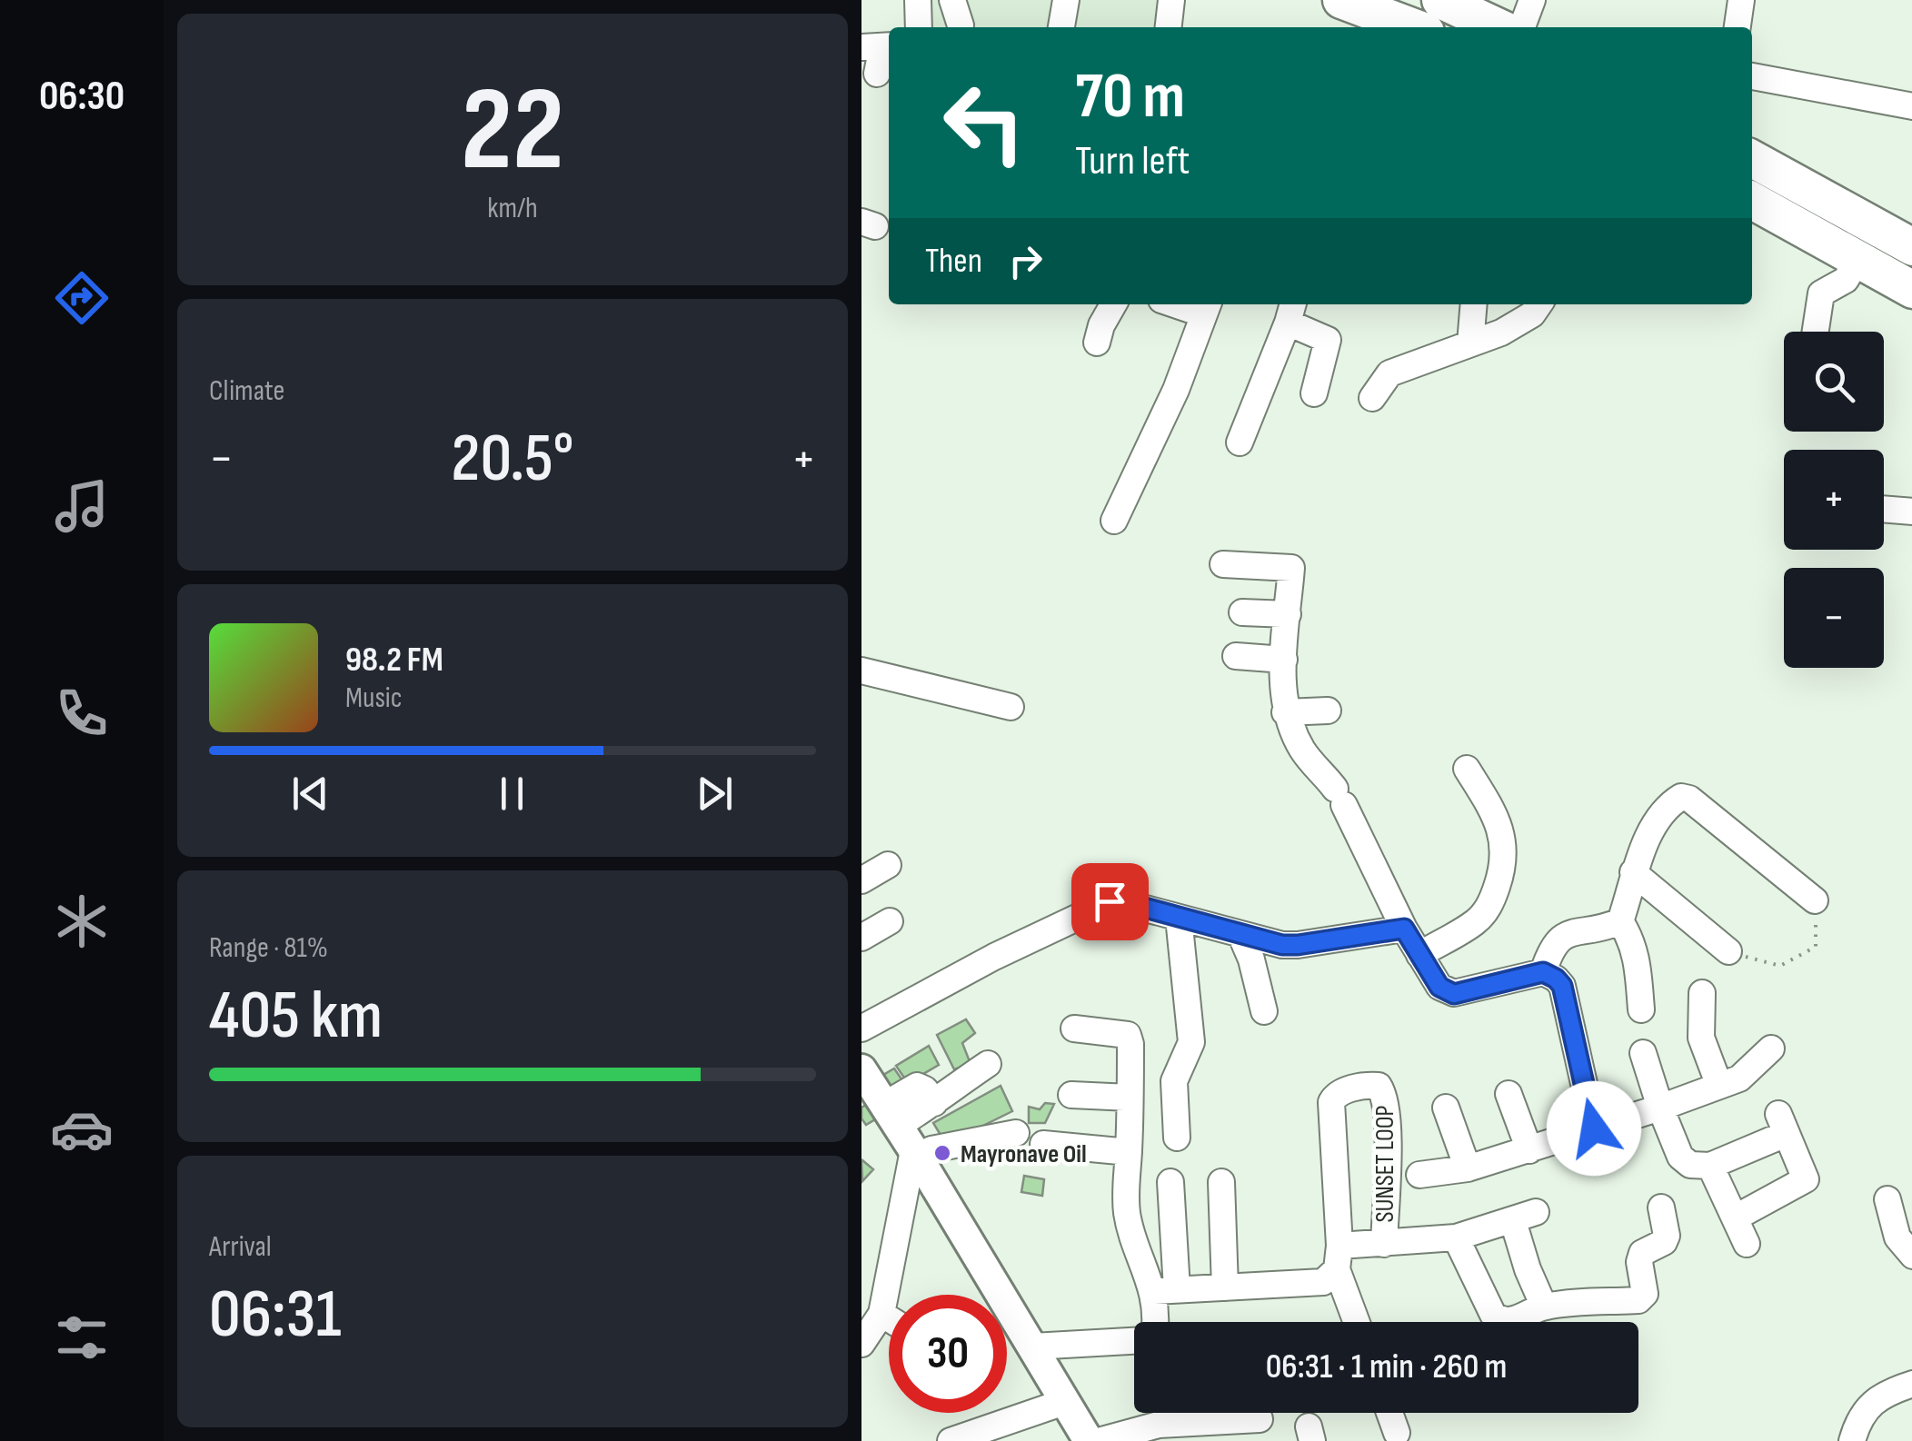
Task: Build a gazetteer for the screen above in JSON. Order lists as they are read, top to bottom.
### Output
{
  "streets": {
    "street": ["SUNSET LOOP"]
  },
  "places": ["Mayronave Oil"],
  "page": {
    "tabs": "06:30",
    "tile": [
      ["22", "km/h"],
      "Climate",
      ["Range · 81%", "405 km"],
      ["Arrival", "06:31"]
    ],
    "turn": ["70 m", "Turn left"],
    "then": "Then",
    "map_buttons": ["+", "−"],
    "heat": ["−", "20.5°", "+"],
    "song": ["98.2 FM", "Music"],
    "limit": "30",
    "trip": "06:31 · 1 min · 260 m"
  }
}
